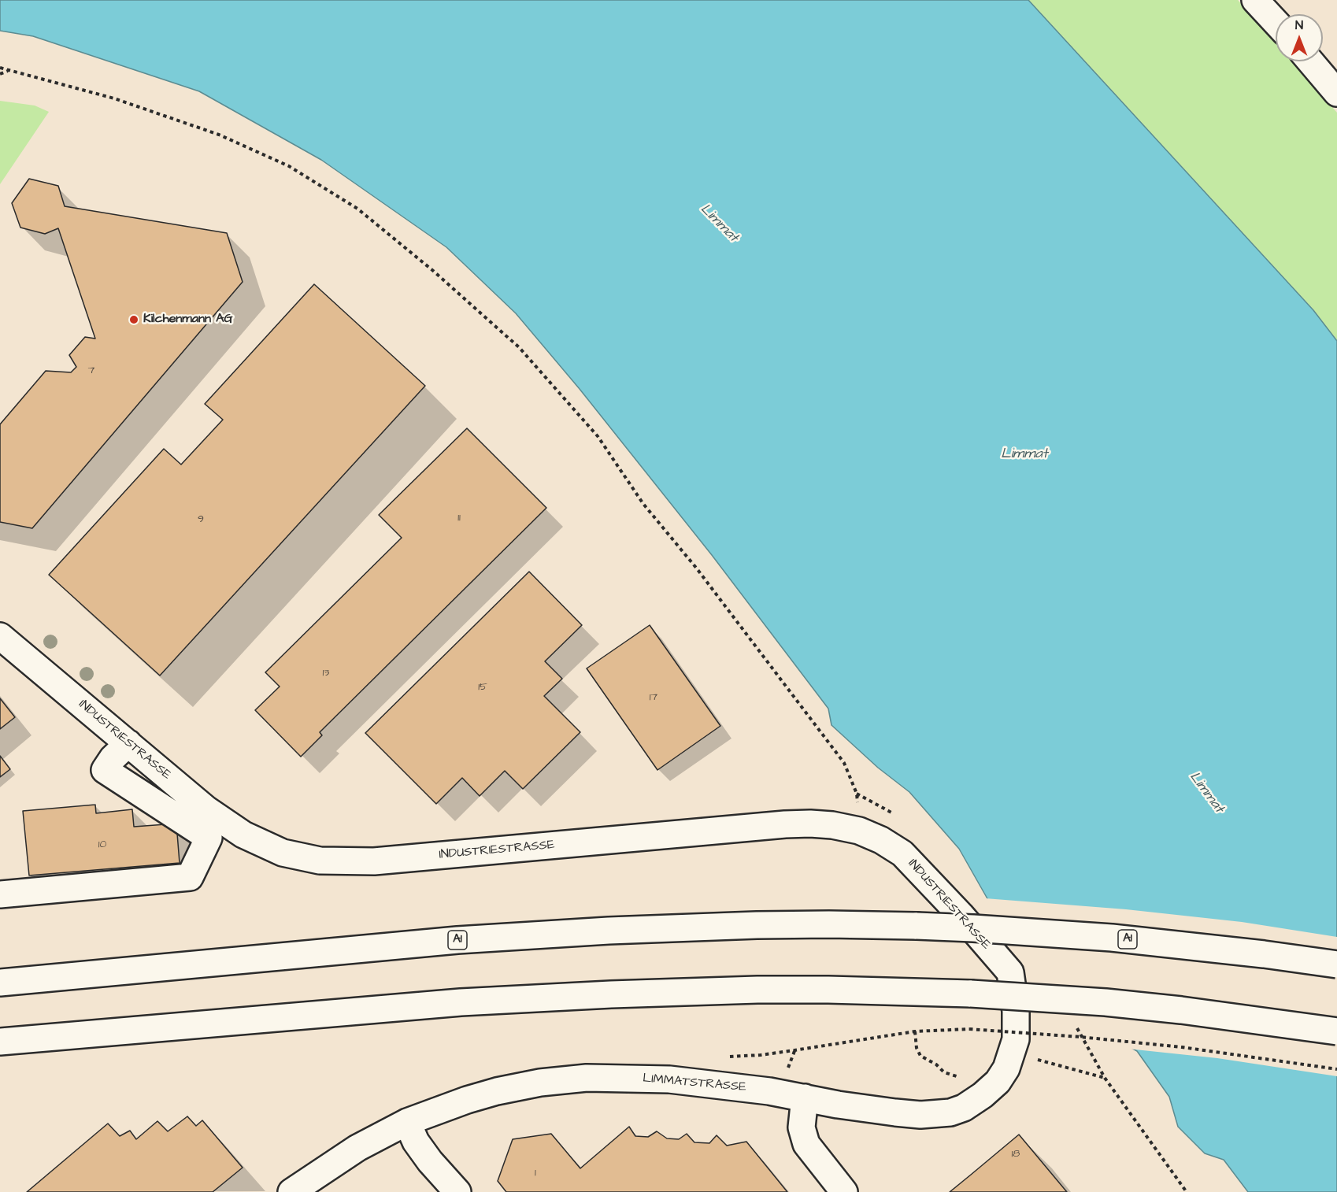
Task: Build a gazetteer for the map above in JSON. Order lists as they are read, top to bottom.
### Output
{
  "streets": {
    "main road": ["INDUSTRIESTRASSE", "A1", "LIMMATSTRASSE"]
  },
  "crossings": [
    ["INDUSTRIESTRASSE", "LIMMATSTRASSE"]
  ],
  "water": ["Limmat"],
  "places": ["Kilchenmann AG"],
  "house_numbers": [
    "7",
    "11",
    "9",
    "13",
    "15",
    "17",
    "10",
    "18",
    "1"
  ],
  "north": "top"
}
